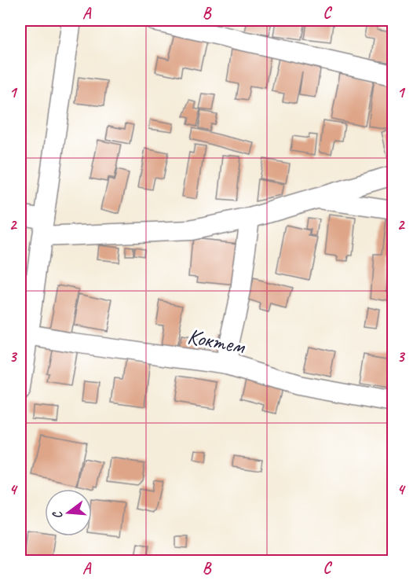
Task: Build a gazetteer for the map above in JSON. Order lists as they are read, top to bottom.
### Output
{
  "streets": {
    "street": ["Коктем"]
  },
  "north": "left",
  "grid": {
    "columns": ["A", "B", "C"],
    "rows": [
      "1",
      "2",
      "3",
      "4"
    ]
  }
}
